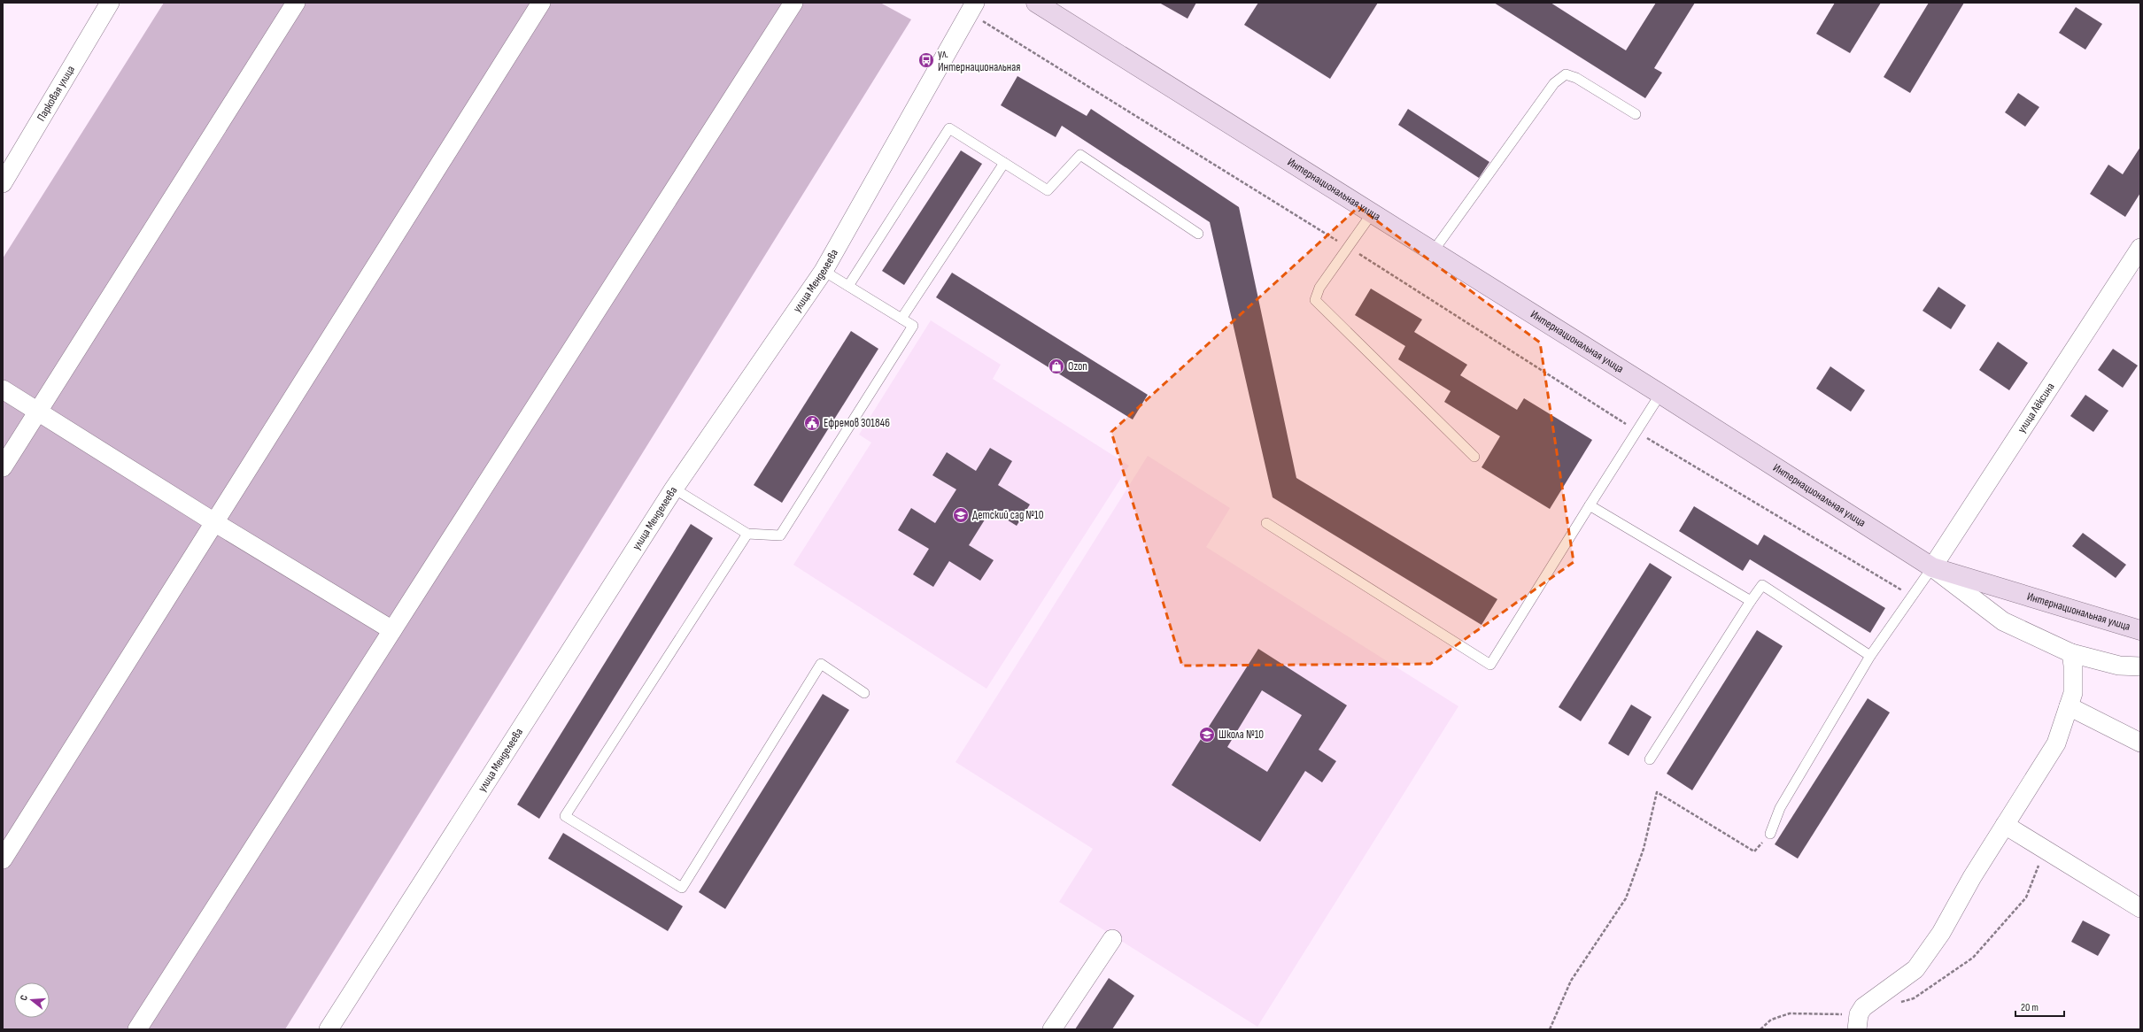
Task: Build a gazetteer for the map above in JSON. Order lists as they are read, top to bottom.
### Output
{
  "streets": {
    "street": [
      "Парковая улица",
      "Интернациональная улица",
      "улица Менделеева",
      "улица Лёксина"
    ]
  },
  "crossings": [
    ["Интернациональная улица", "улица Лёксина"]
  ],
  "places": {
    "bus stop": ["ул. Интернациональная"],
    "shop": ["Ozon"],
    "public building": ["Ефремов 301846"],
    "school or university": ["Детский сад №10", "Школа №10"]
  },
  "scale_bar": "20 m",
  "north": "left"
}
